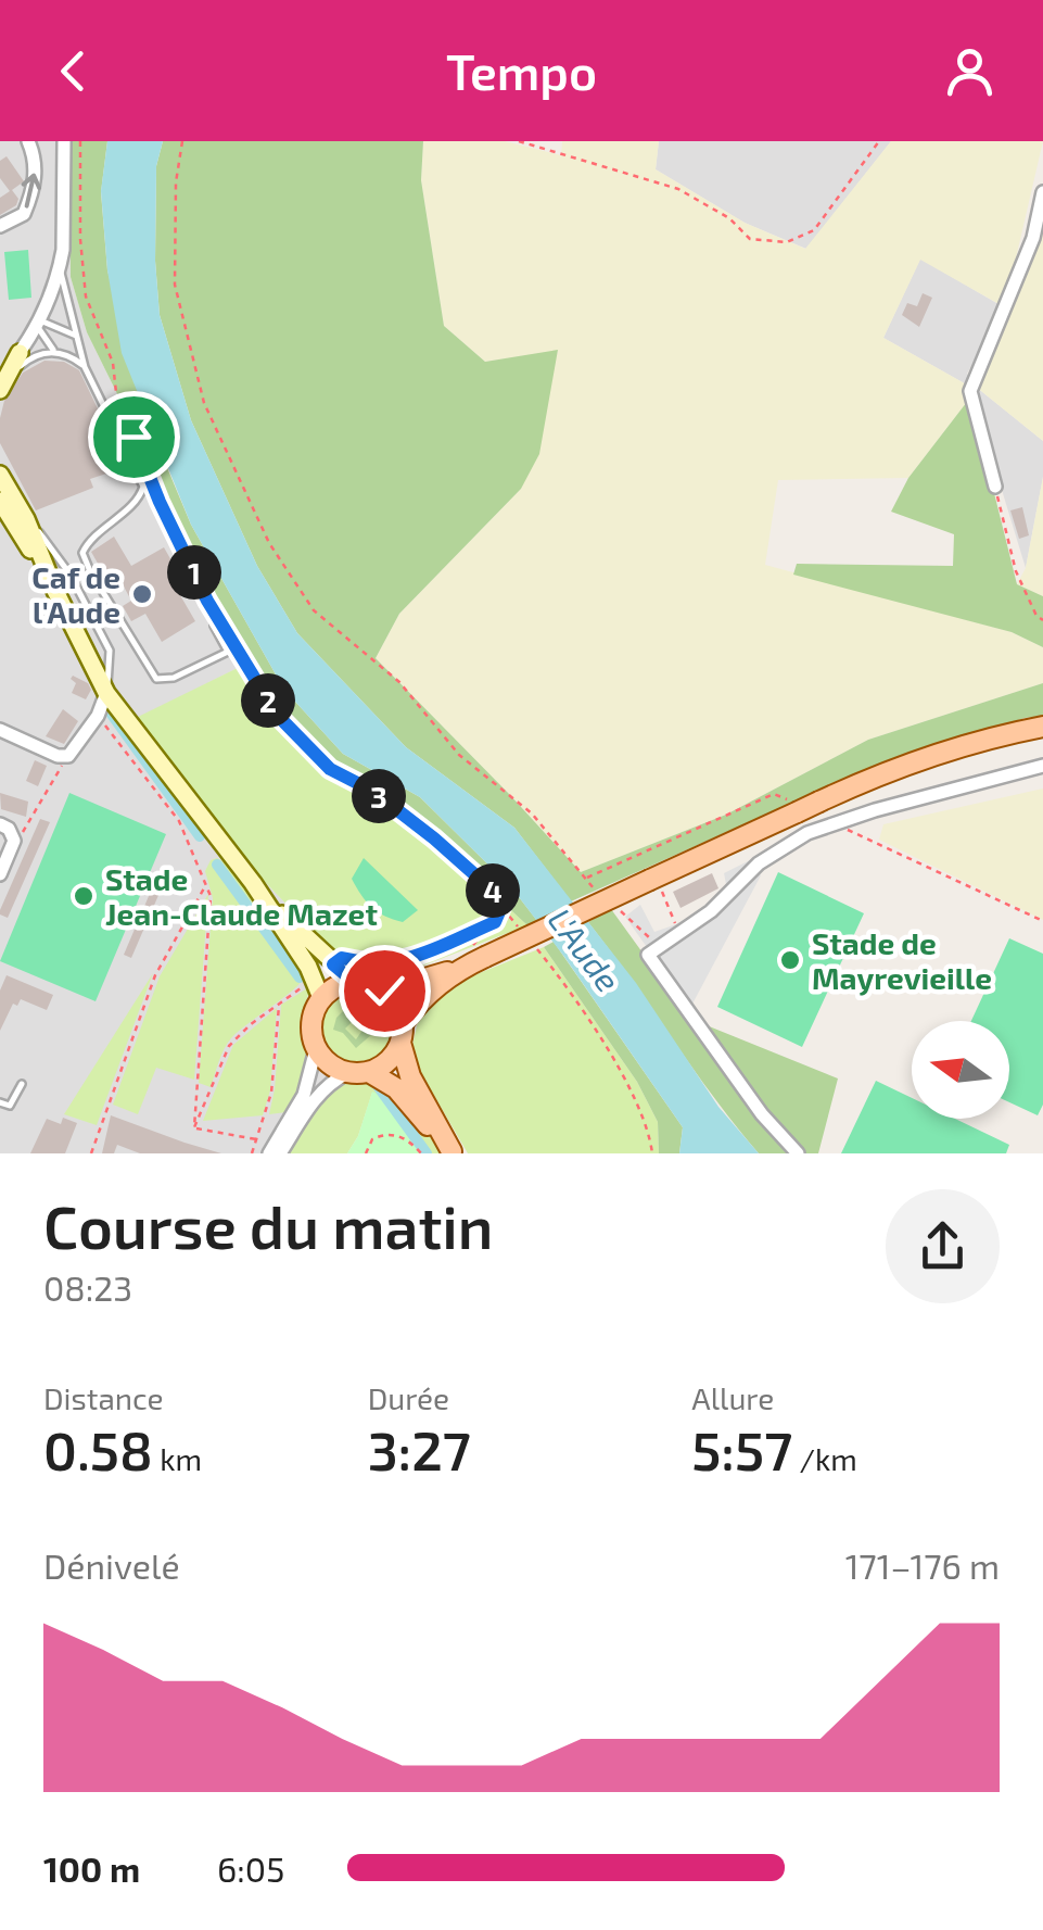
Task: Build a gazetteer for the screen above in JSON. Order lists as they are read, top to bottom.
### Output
{
  "water": ["L'Aude"],
  "places": ["Caf de l'Aude", "Stade Jean-Claude Mazet", "Stade de Mayrevieille"],
  "north": "left",
  "page": {
    "header": "Tempo",
    "pins": [
      "1",
      "2",
      "3",
      "4"
    ],
    "heading": ["Course du matin", "08:23"],
    "stats": [
      ["Distance", "0.58 km"],
      ["Durée", "3:27"],
      ["Allure", "5:57 /km"]
    ],
    "chart": ["Dénivelé", "171–176 m"],
    "list": [
      {
        "name": "100 m",
        "note": "6:05"
      }
    ]
  }
}
